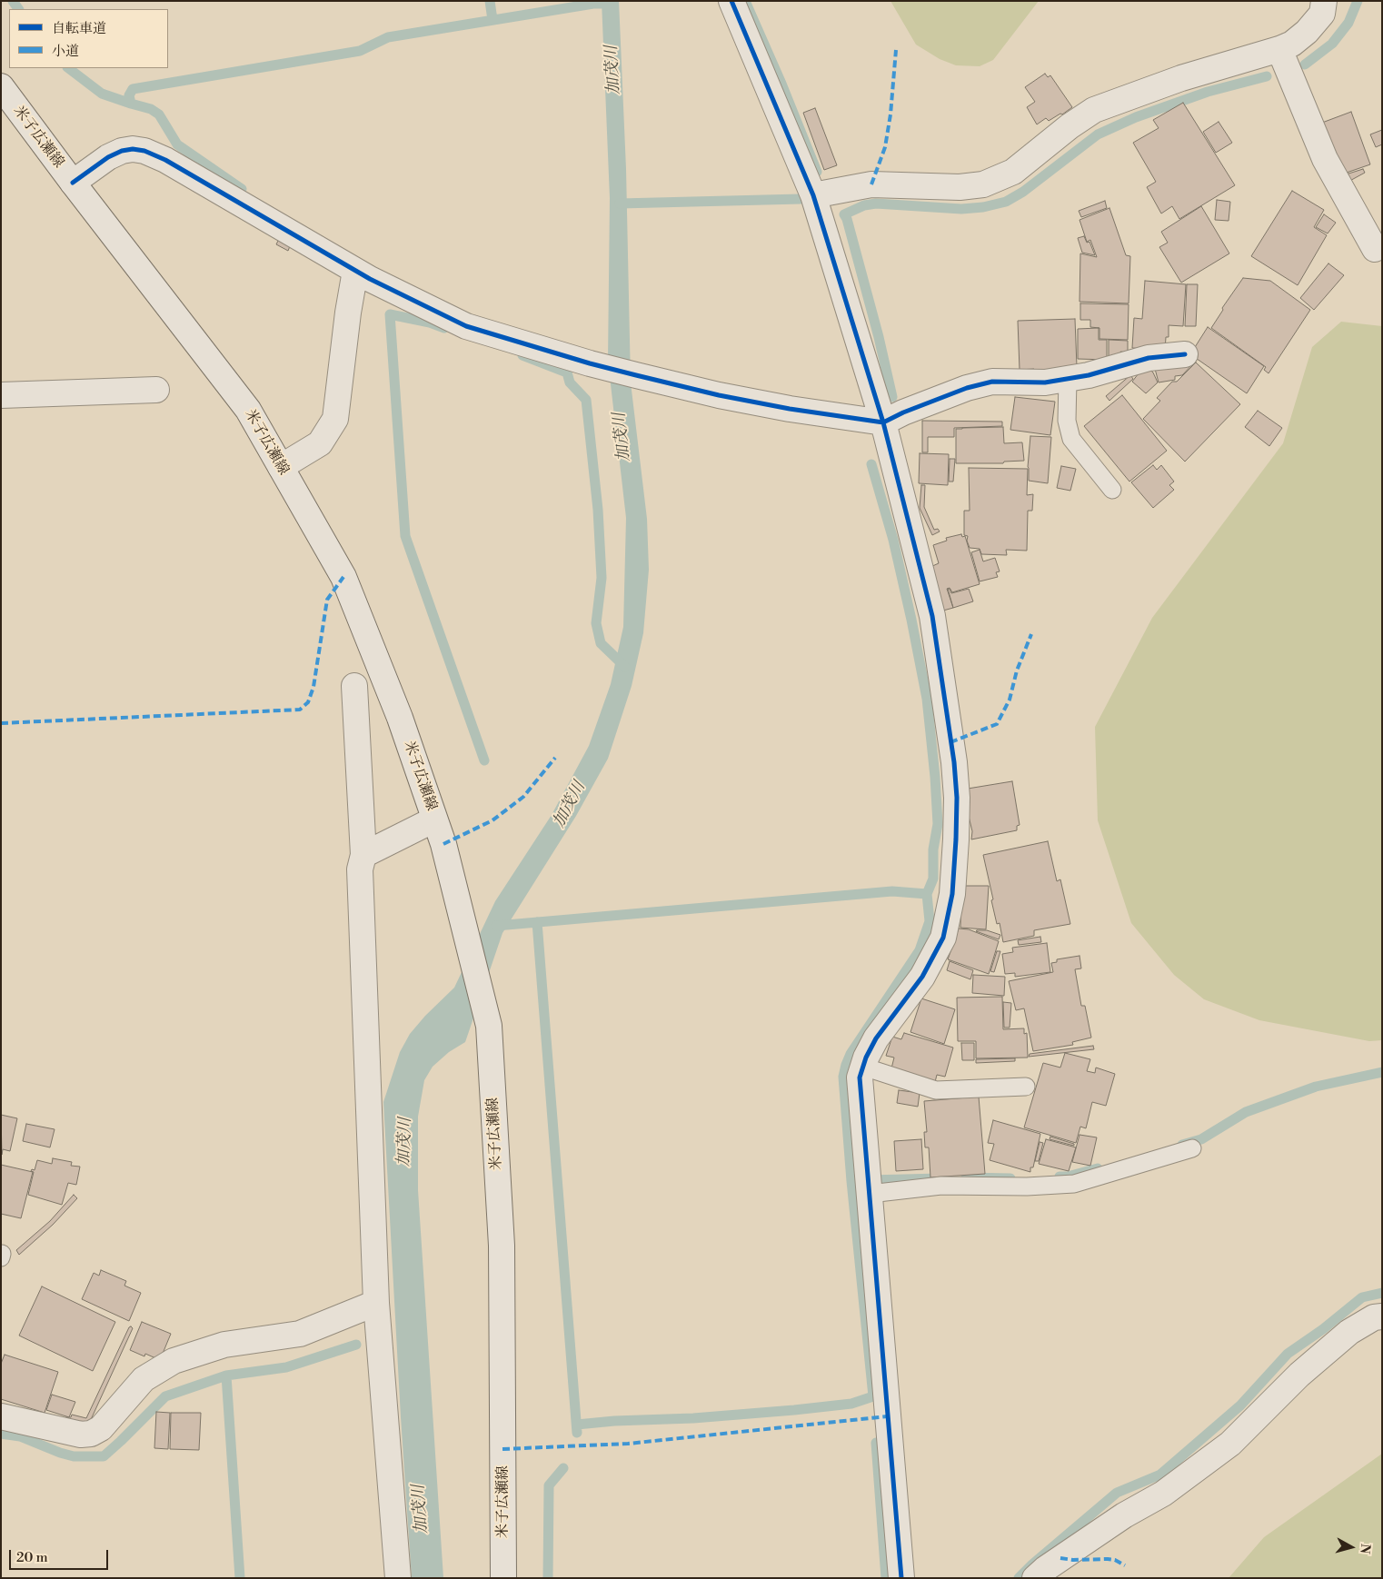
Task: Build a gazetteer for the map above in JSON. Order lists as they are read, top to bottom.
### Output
{
  "streets": {
    "street": ["米子広瀬線"]
  },
  "water": ["加茂川"],
  "legend": ["自転車道", "小道"],
  "scale_bar": "20 m",
  "north": "right"
}
